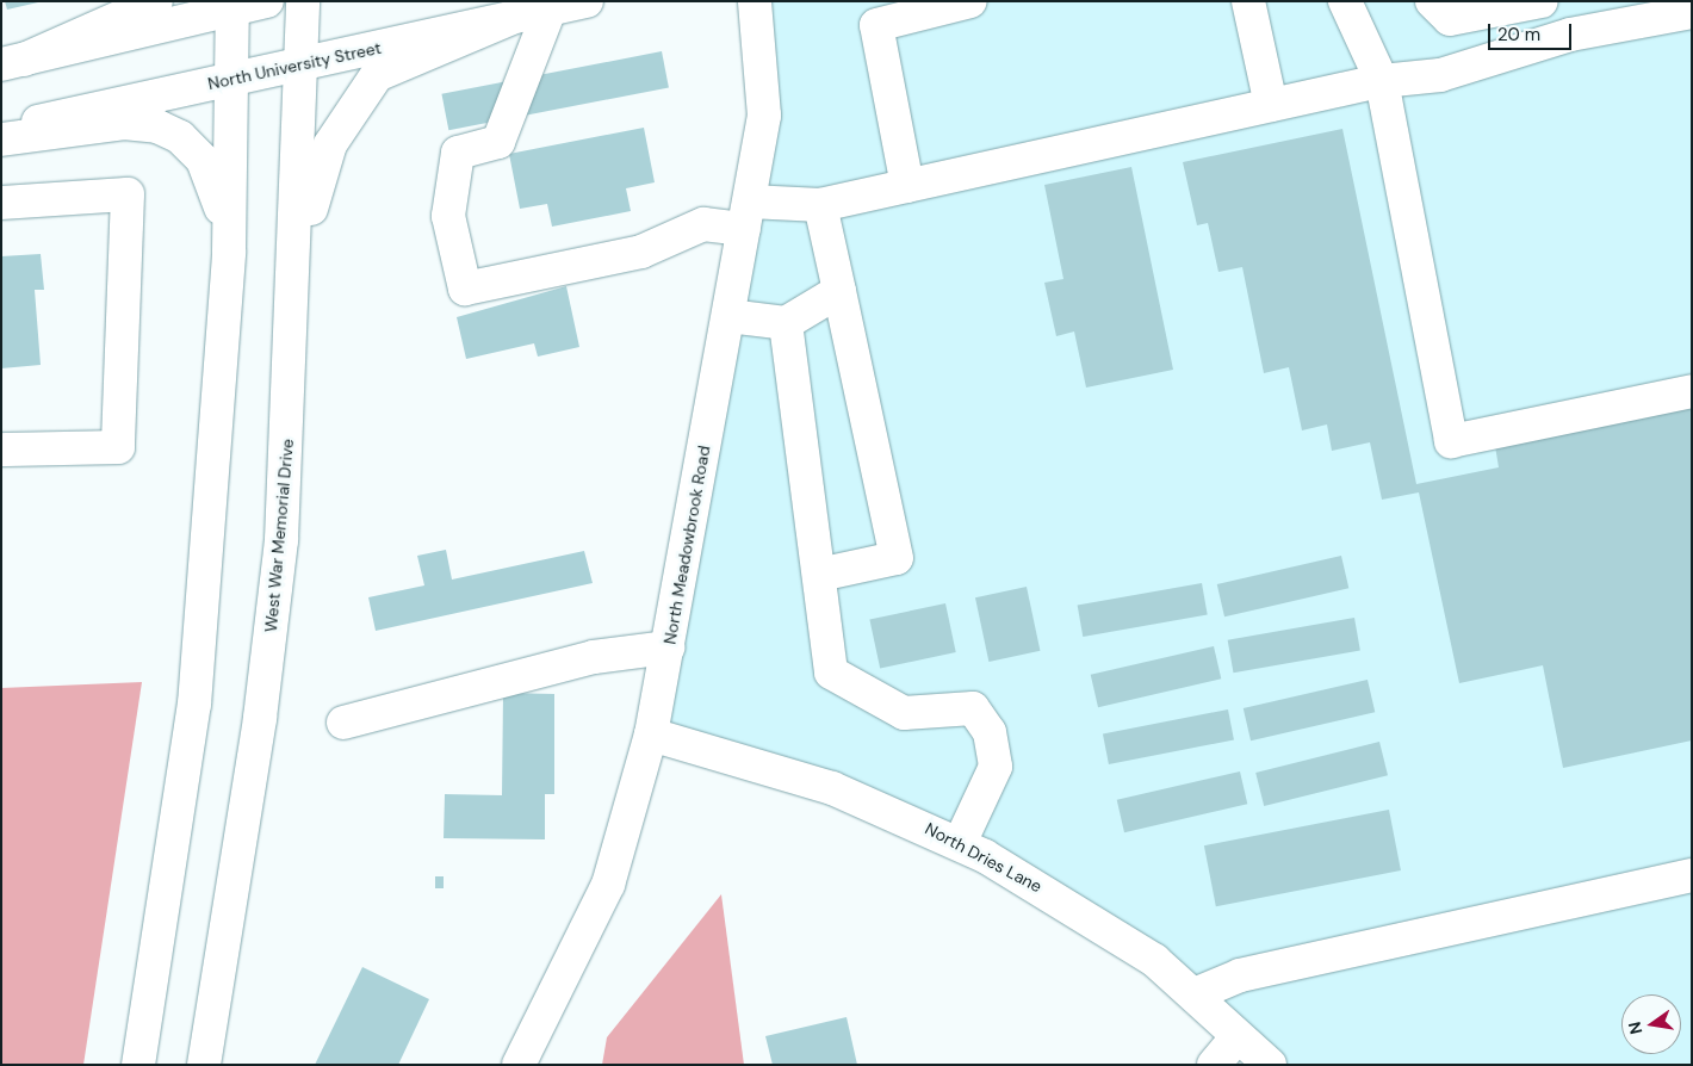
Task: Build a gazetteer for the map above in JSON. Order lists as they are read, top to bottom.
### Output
{
  "streets": {
    "main road": [
      "North University Street",
      "West War Memorial Drive",
      "North Meadowbrook Road",
      "North Dries Lane"
    ]
  },
  "crossings": [
    ["North University Street", "West War Memorial Drive"],
    ["North Meadowbrook Road", "North Dries Lane"]
  ],
  "scale_bar": "20 m",
  "north": "left"
}
